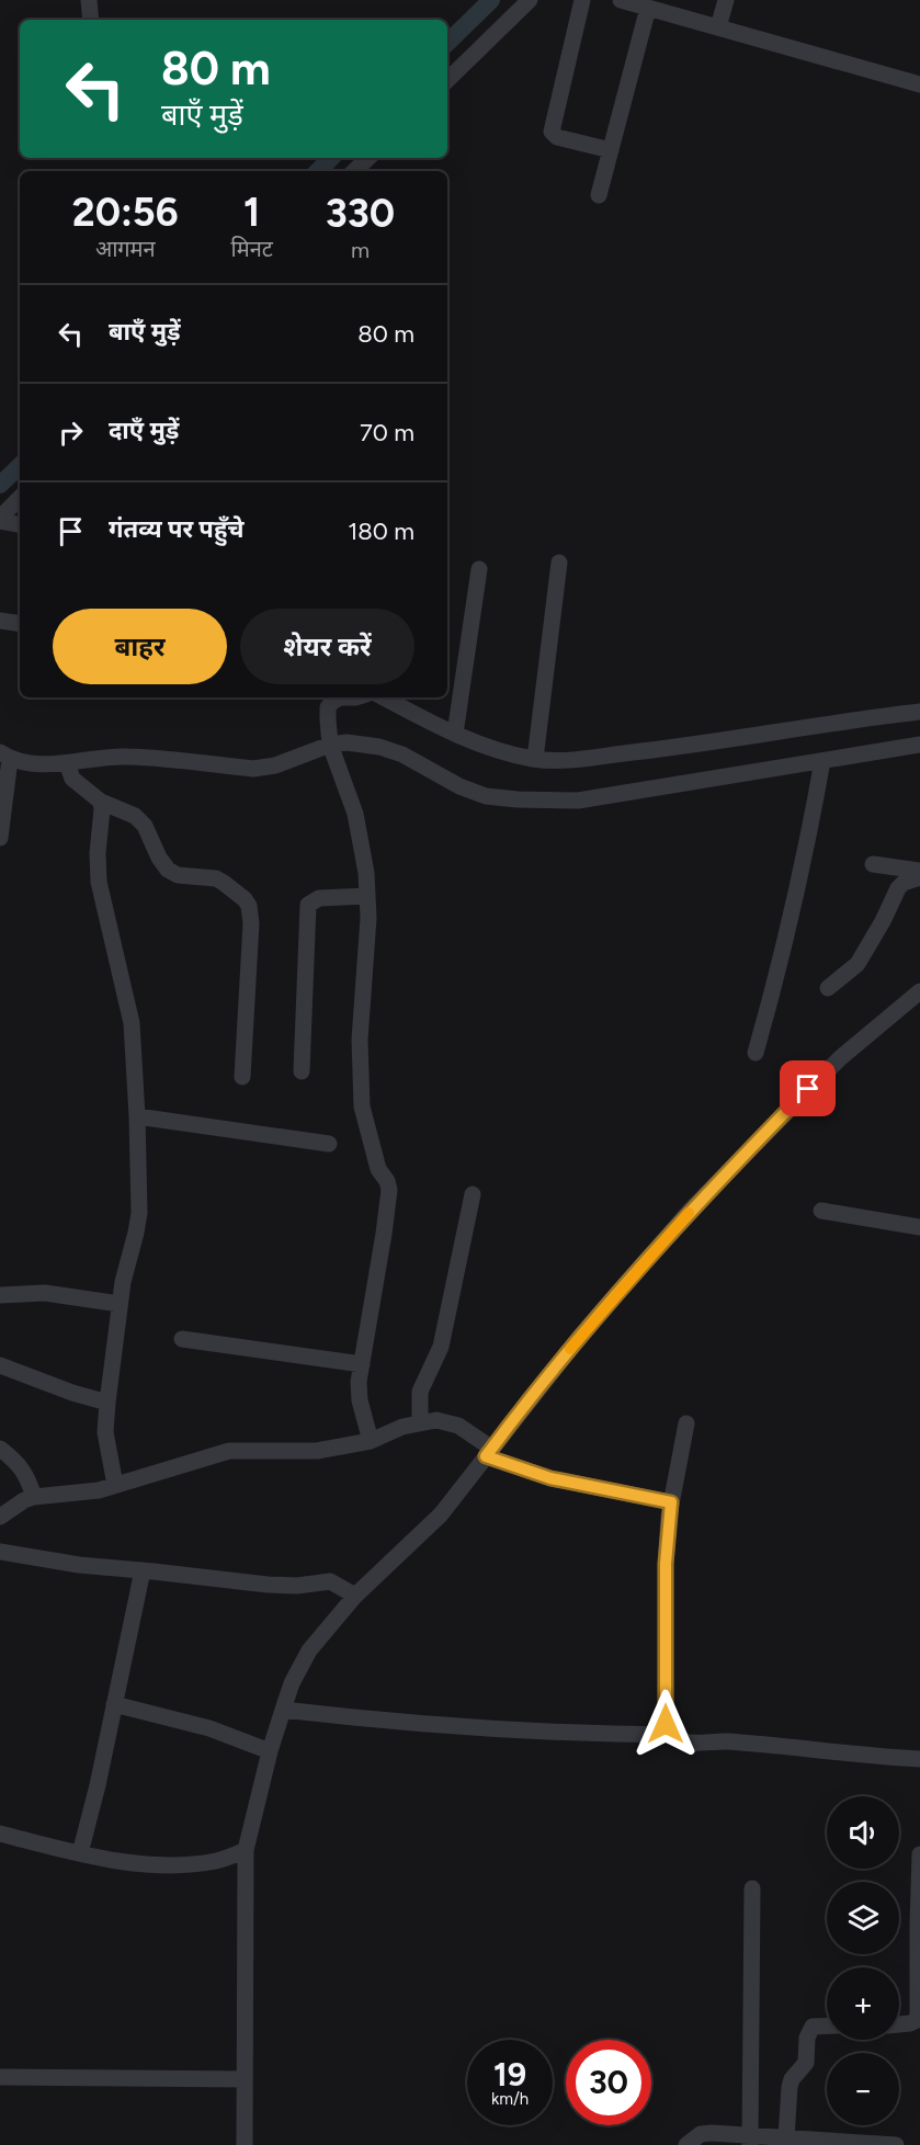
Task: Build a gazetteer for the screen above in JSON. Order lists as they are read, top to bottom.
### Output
{
  "page": {
    "turn": ["80 m", "बाएँ मुड़ें"],
    "eta": [
      "20:56",
      "आगमन",
      "1",
      "मिनट",
      "330",
      "m"
    ],
    "list": [
      {
        "name": "बाएँ मुड़ें",
        "value": "80 m"
      },
      {
        "name": "दाएँ मुड़ें",
        "value": "70 m"
      },
      {
        "name": "गंतव्य पर पहुँचे",
        "value": "180 m"
      }
    ],
    "buttons": ["बाहर", "शेयर करें"],
    "map_buttons": ["+", "−"],
    "speed": "19 km/h",
    "limit": "30"
  }
}
